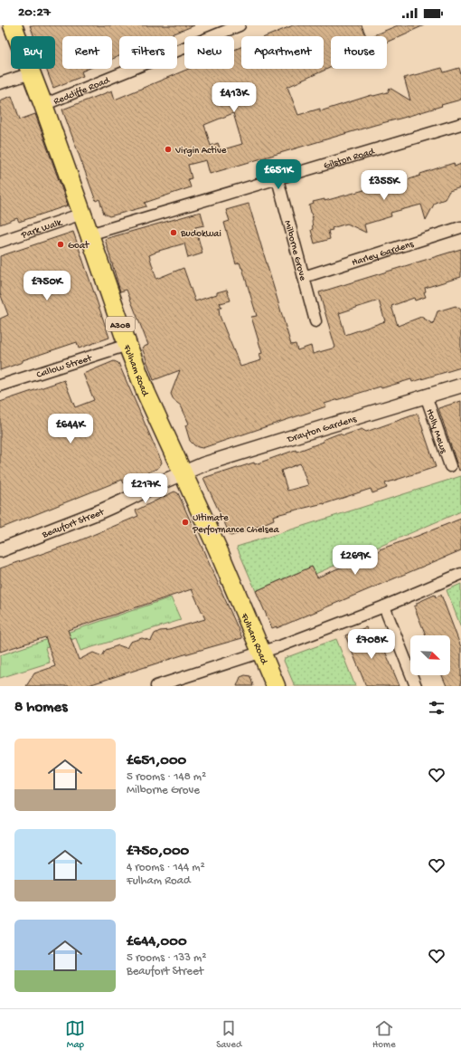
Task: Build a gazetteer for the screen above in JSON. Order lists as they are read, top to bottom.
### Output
{
  "streets": {
    "main road": ["A308", "Fulham Road"],
    "street": [
      "Redcliffe Road",
      "Gilston Road",
      "Park Walk",
      "Milborne Grove",
      "Harley Gardens",
      "Callow Street",
      "Drayton Gardens",
      "Holly Mews",
      "Beaufort Street"
    ]
  },
  "crossings": [
    ["Redcliffe Road", "Fulham Road"],
    ["Gilston Road", "Milborne Grove"],
    ["Gilston Road", "Fulham Road"],
    ["Park Walk", "Fulham Road"],
    ["Milborne Grove", "Harley Gardens"],
    ["Callow Street", "Fulham Road"],
    ["Fulham Road", "Drayton Gardens"],
    ["Fulham Road", "Beaufort Street"],
    ["Drayton Gardens", "Holly Mews"],
    ["Drayton Gardens", "Beaufort Street"]
  ],
  "places": [
    "Virgin Active",
    "Budokwai",
    "Goat",
    "Ultimate Performance Chelsea"
  ],
  "north": "bottom right",
  "page": {
    "status": "20:27",
    "chip": [
      "Buy",
      "Rent",
      "Filters",
      "New",
      "Apartment",
      "House"
    ],
    "price": [
      "£413K",
      "£651K",
      "£355K",
      "£750K",
      "£644K",
      "£217K",
      "£269K",
      "£708K"
    ],
    "heading": "8 homes",
    "list": [
      {
        "name": "£651,000",
        "note": "5 rooms · 148 m² · Milborne Grove"
      },
      {
        "name": "£750,000",
        "note": "4 rooms · 144 m² · Fulham Road"
      },
      {
        "name": "£644,000",
        "note": "5 rooms · 133 m² · Beaufort Street"
      }
    ],
    "tabs": ["Map", "Saved", "Home"]
  }
}
